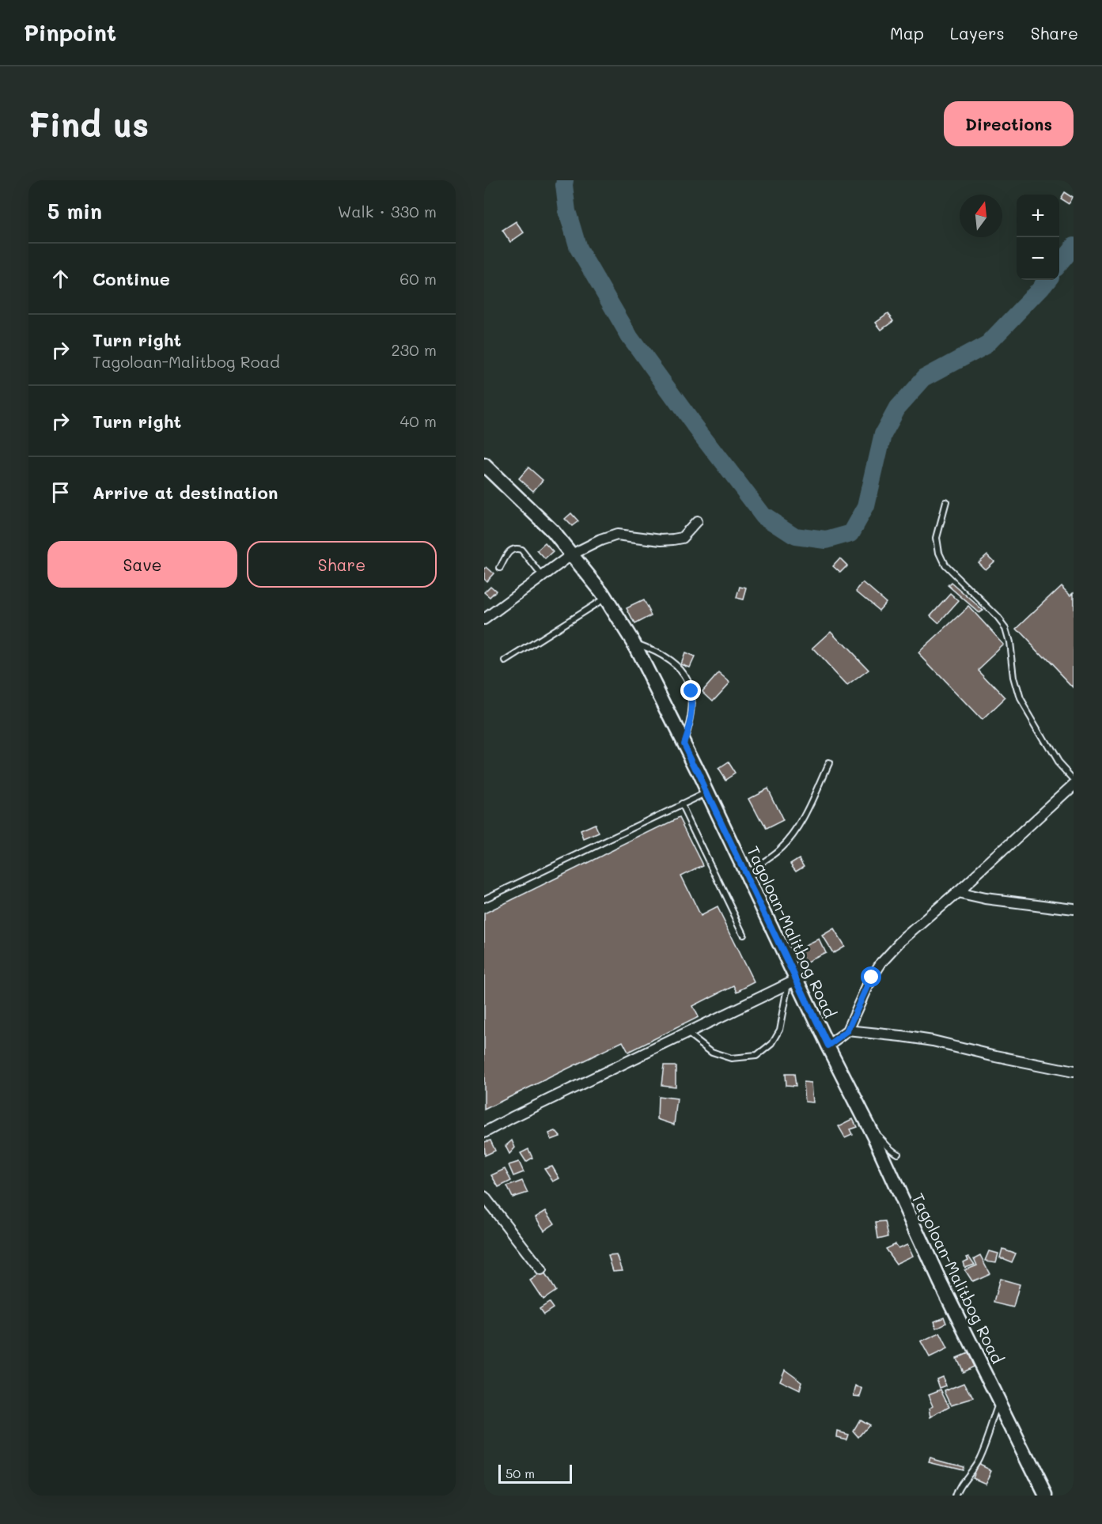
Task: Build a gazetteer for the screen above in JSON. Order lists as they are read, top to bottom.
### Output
{
  "streets": {
    "main road": ["Tagoloan-Malitbog Road"]
  },
  "scale_bar": "50 m",
  "north": "top",
  "page": {
    "header": "Pinpoint",
    "nav": ["Map", "Layers", "Share"],
    "buttons": [
      "Directions",
      ["Save", "Share"]
    ],
    "title": "Find us",
    "heading": ["5 min", "Walk · 330 m"],
    "map_buttons": ["+", "−"],
    "list": [
      ["Continue", "60 m"],
      ["Turn right", "Tagoloan-Malitbog Road", "230 m"],
      ["Turn right", "40 m"],
      "Arrive at destination"
    ],
    "scale": "50 m"
  }
}
